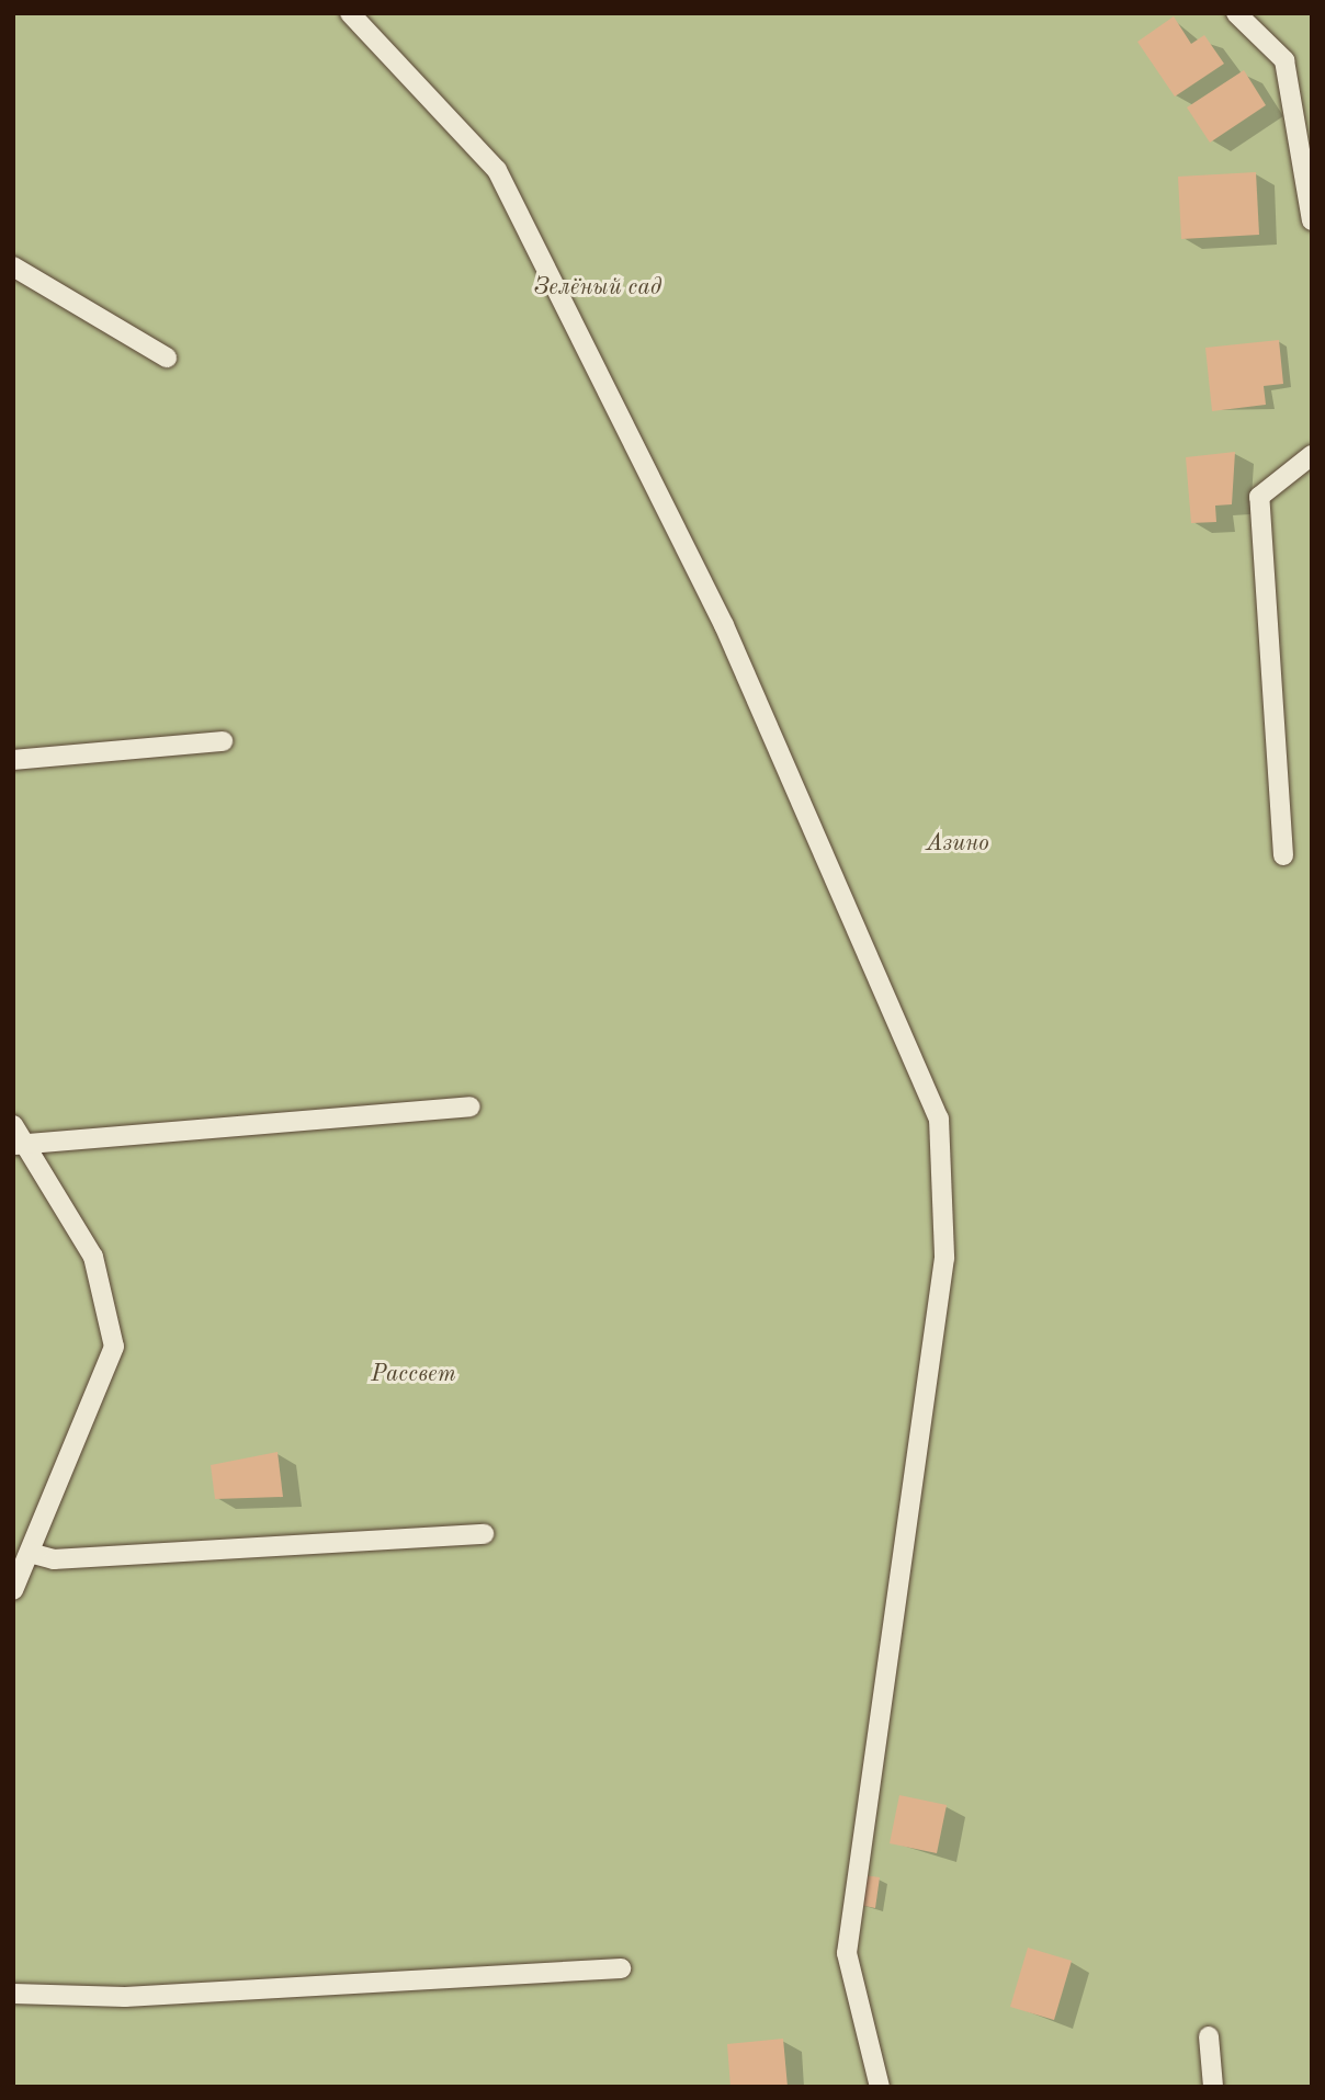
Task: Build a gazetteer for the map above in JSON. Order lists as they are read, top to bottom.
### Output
{
  "parks": ["Зелёный сад", "Азино", "Рассвет"]
}
